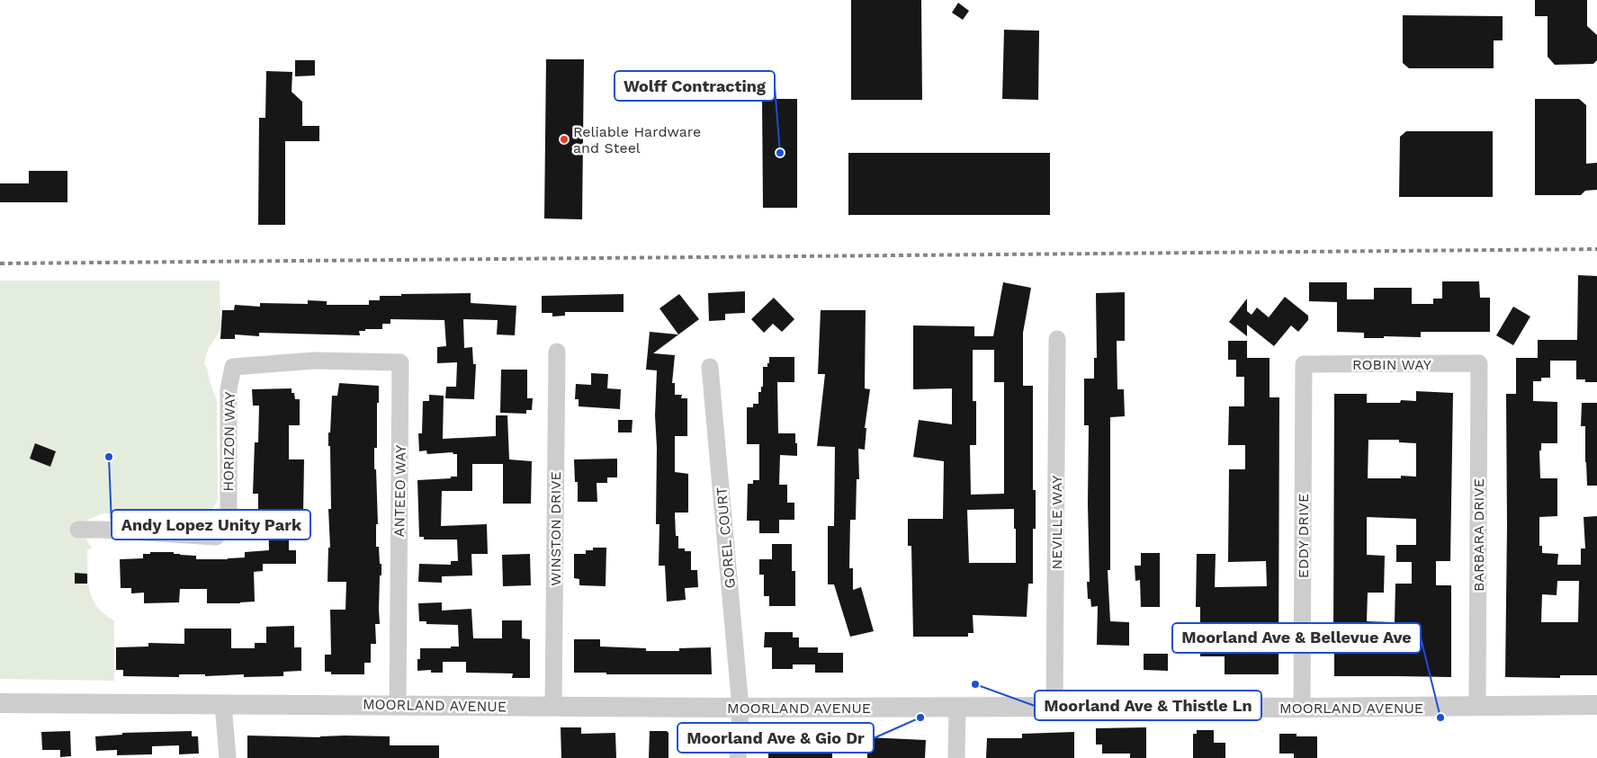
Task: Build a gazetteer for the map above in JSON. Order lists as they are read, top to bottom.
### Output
{
  "streets": {
    "street": [
      "ROBIN WAY",
      "HORIZON WAY",
      "ANTEEO WAY",
      "NEVILLE WAY",
      "WINSTON DRIVE",
      "BARBARA DRIVE",
      "EDDY DRIVE",
      "GOREL COURT",
      "MOORLAND AVENUE"
    ]
  },
  "crossings": [
    ["ROBIN WAY", "BARBARA DRIVE"],
    ["ROBIN WAY", "EDDY DRIVE"],
    ["HORIZON WAY", "ANTEEO WAY"],
    ["ANTEEO WAY", "MOORLAND AVENUE"],
    ["NEVILLE WAY", "MOORLAND AVENUE"],
    ["WINSTON DRIVE", "MOORLAND AVENUE"],
    ["BARBARA DRIVE", "MOORLAND AVENUE"],
    ["EDDY DRIVE", "MOORLAND AVENUE"],
    ["GOREL COURT", "MOORLAND AVENUE"]
  ],
  "places": [
    "Reliable Hardware and Steel",
    "Wolff Contracting",
    "Andy Lopez Unity Park",
    "Moorland Ave & Thistle Ln",
    "Moorland Ave & Gio Dr",
    "Moorland Ave & Bellevue Ave"
  ]
}
